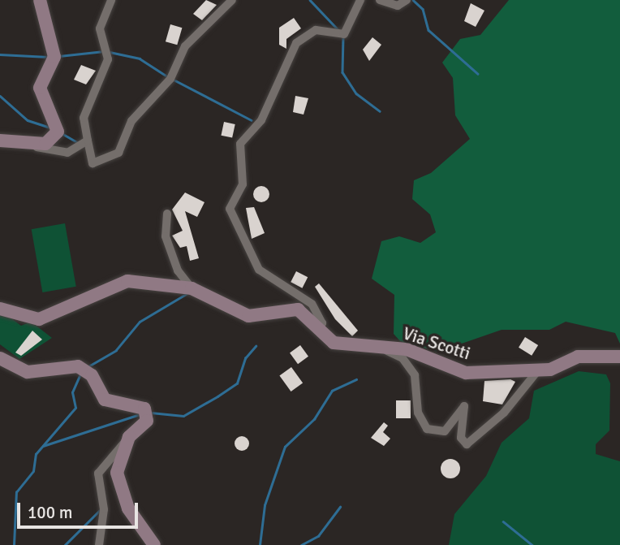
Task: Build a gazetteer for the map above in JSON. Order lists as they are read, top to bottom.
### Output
{
  "streets": {
    "street": ["Via Scotti"]
  },
  "scale_bar": "100 m"
}
